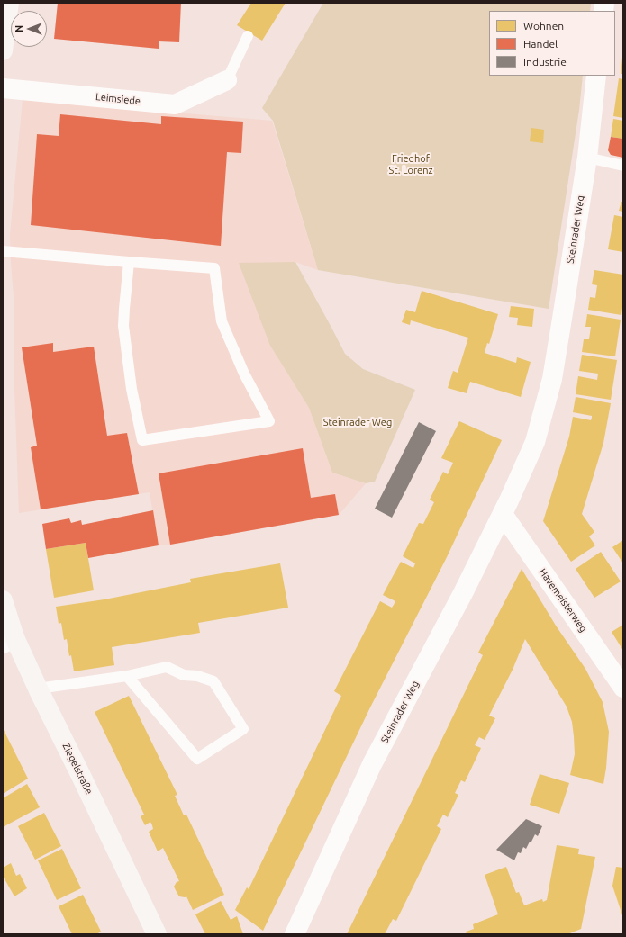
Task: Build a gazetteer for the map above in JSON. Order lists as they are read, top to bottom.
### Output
{
  "streets": {
    "main road": ["Ziegelstraße"],
    "street": ["Leimsiede", "Steinrader Weg", "Havemeisterweg"]
  },
  "crossings": [
    ["Steinrader Weg", "Havemeisterweg"]
  ],
  "parks": ["Friedhof St. Lorenz", "Steinrader Weg"],
  "legend": ["Wohnen", "Handel", "Industrie"],
  "north": "left"
}
